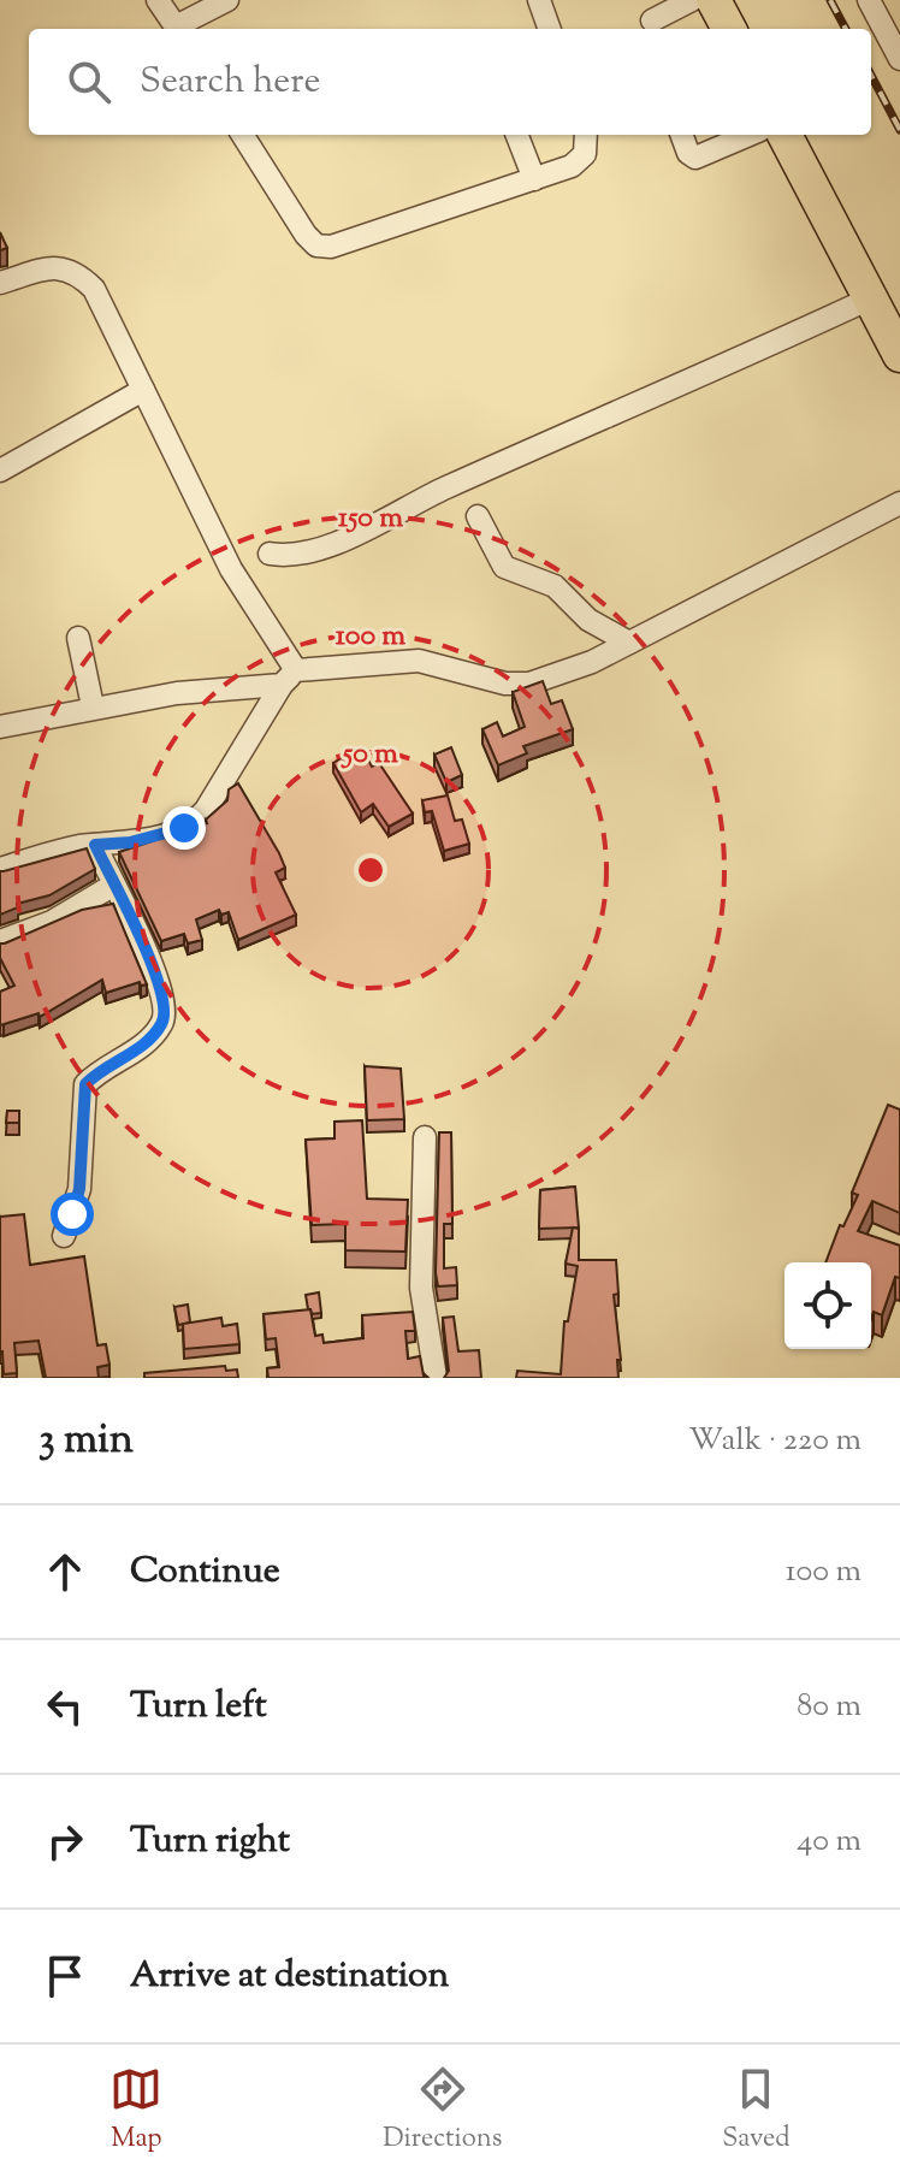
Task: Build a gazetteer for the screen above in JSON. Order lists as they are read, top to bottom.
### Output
{
  "page": {
    "search": "Search here",
    "heading": ["3 min", "Walk · 220 m"],
    "list": [
      ["Continue", "100 m"],
      ["Turn left", "80 m"],
      ["Turn right", "40 m"],
      "Arrive at destination"
    ],
    "nav": ["Map", "Directions", "Saved"]
  },
  "rings": ["150 m", "100 m", "50 m"]
}
